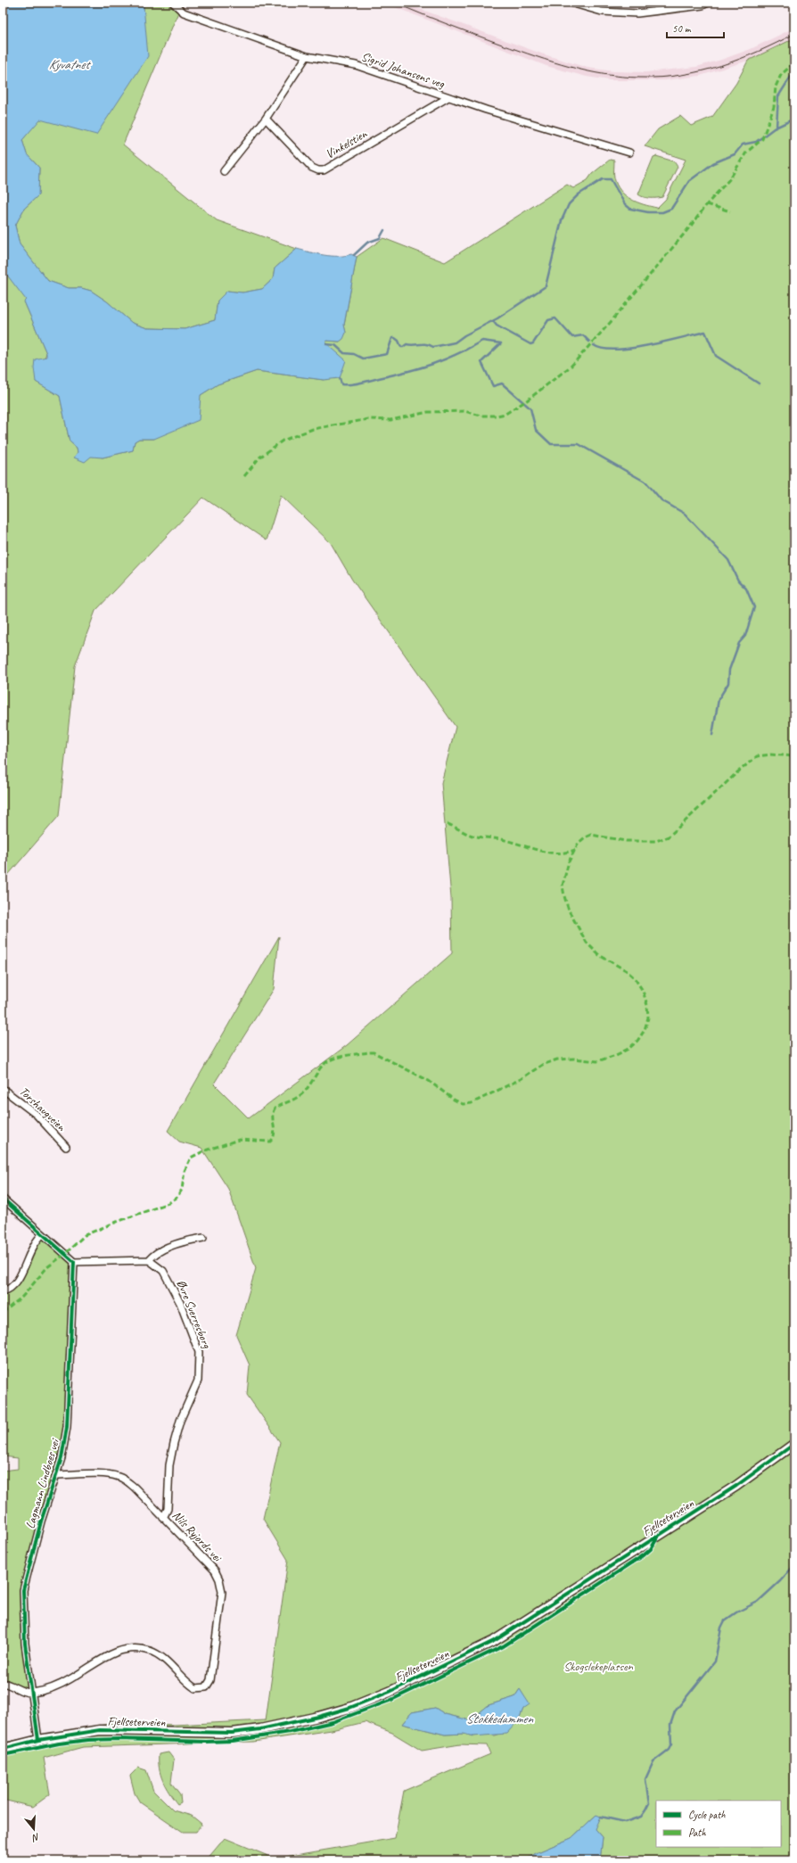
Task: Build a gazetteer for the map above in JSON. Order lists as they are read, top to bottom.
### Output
{
  "streets": {
    "street": [
      "Sigrid Johansens veg",
      "Vinkelstien",
      "Torshaugveien",
      "Øvre Sverresborg",
      "Lagmann Lindboes vei",
      "Fjellseterveien",
      "Nils Ryjords vei"
    ]
  },
  "crossings": [
    ["Sigrid Johansens veg", "Vinkelstien"],
    ["Øvre Sverresborg", "Nils Ryjords vei"],
    ["Lagmann Lindboes vei", "Fjellseterveien"],
    ["Lagmann Lindboes vei", "Nils Ryjords vei"]
  ],
  "water": ["Kyvatnet", "Stokkedammen"],
  "parks": ["Skogslekeplassen"],
  "legend": ["Cycle path", "Path"],
  "scale_bar": "50 m",
  "north": "bottom"
}
